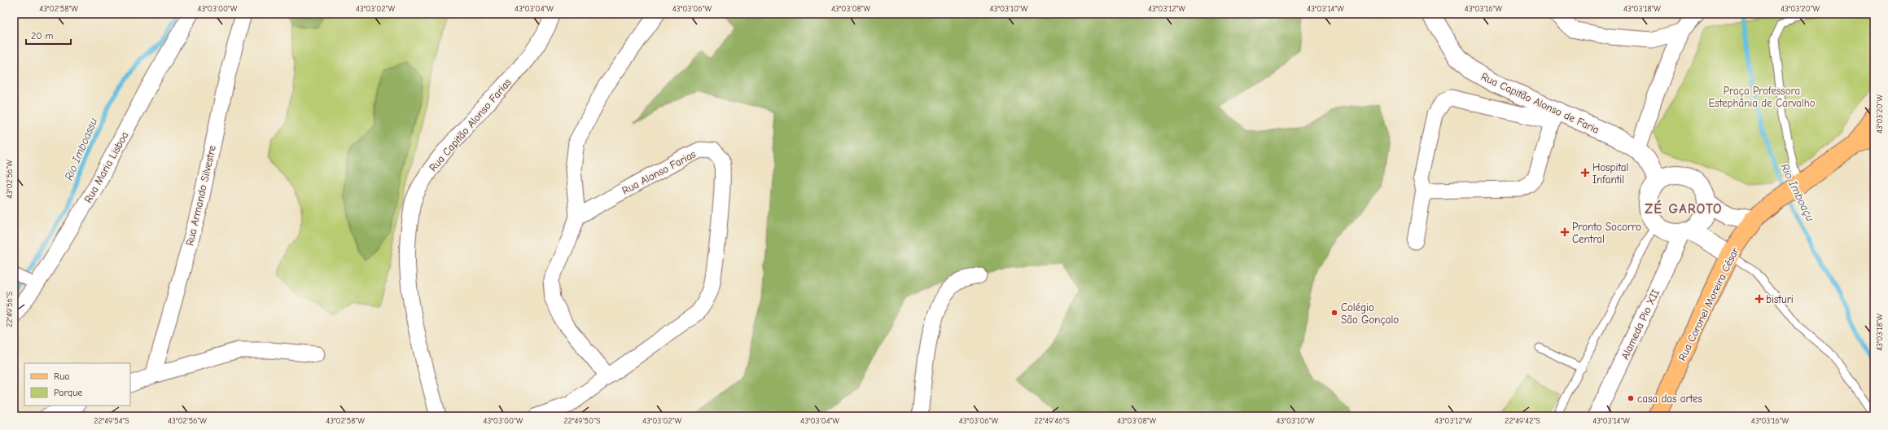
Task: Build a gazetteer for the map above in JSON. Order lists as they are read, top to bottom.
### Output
{
  "streets": {
    "main road": ["Rua Coronel Moreira César"],
    "street": [
      "Rua Capitão Alonso de Faria",
      "Rua Capitão Alonso Farias",
      "Rua Maria Lisboa",
      "Rua Alonso Farias",
      "Rua Armando Silvestre",
      "Alameda Pio XII"
    ]
  },
  "crossings": [
    ["Rua Capitão Alonso de Faria", "Alameda Pio XII"]
  ],
  "districts": ["ZÉ GAROTO"],
  "water": ["Rio Imboassu", "Rio Imboaçu"],
  "parks": ["Praça Professora Estephânia de Carvalho"],
  "places": {
    "health": ["Hospital Infantil", "Pronto Socorro Central", "bisturi"],
    "other": ["Colégio São Gonçalo", "casa das artes"]
  },
  "legend": ["Rua", "Parque"],
  "scale_bar": "20 m",
  "coordinates": [
    "43°02'58\"W",
    "43°03'00\"W",
    "43°03'02\"W",
    "43°03'04\"W",
    "43°03'06\"W",
    "43°03'08\"W",
    "43°03'10\"W",
    "43°03'12\"W",
    "43°03'14\"W",
    "43°03'16\"W",
    "43°03'18\"W",
    "43°03'20\"W",
    "43°02'56\"W",
    "22°49'56\"S",
    "22°49'54\"S",
    "22°49'50\"S",
    "22°49'46\"S",
    "22°49'42\"S"
  ]
}
